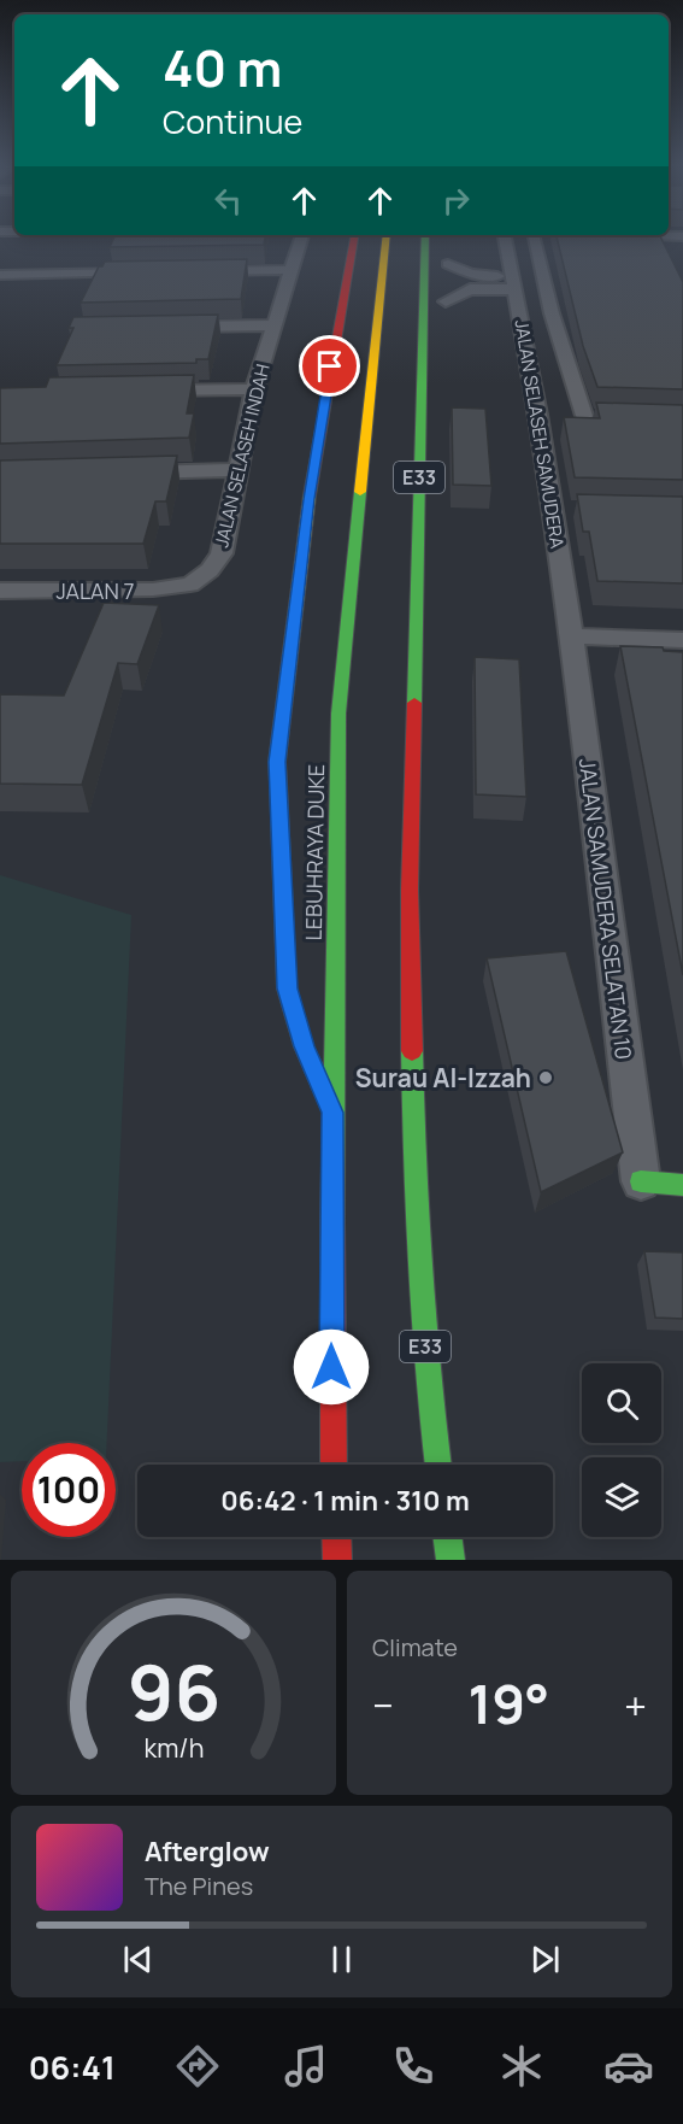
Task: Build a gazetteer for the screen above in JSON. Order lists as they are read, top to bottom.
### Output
{
  "streets": {
    "main road": ["E33", "LEBUHRAYA DUKE"],
    "street": [
      "JALAN SELASEH SAMUDERA",
      "JALAN SELASEH INDAH",
      "JALAN 7",
      "JALAN SAMUDERA SELATAN 10"
    ]
  },
  "crossings": [
    ["JALAN SELASEH SAMUDERA", "JALAN SAMUDERA SELATAN 10"],
    ["JALAN SELASEH INDAH", "JALAN 7"]
  ],
  "places": ["Surau Al-Izzah"],
  "page": {
    "turn": ["40 m", "Continue"],
    "limit": "100",
    "trip": "06:42 · 1 min · 310 m",
    "tile": "Climate",
    "heat": ["−", "19°", "+"],
    "song": ["Afterglow", "The Pines"],
    "tabs": "06:41",
    "gauge": ["96", "km/h"]
  }
}
